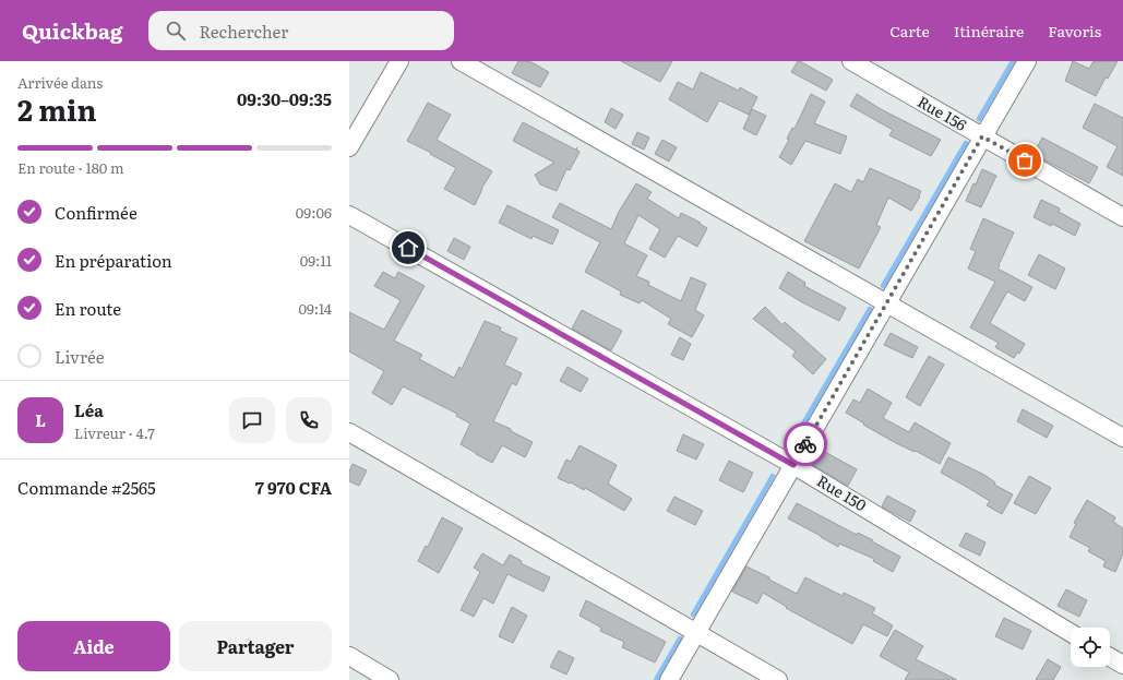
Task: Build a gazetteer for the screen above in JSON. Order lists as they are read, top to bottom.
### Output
{
  "streets": {
    "street": ["Rue 156", "Rue 150"]
  },
  "page": {
    "header": "Quickbag",
    "search": "Rechercher",
    "nav": ["Carte", "Itinéraire", "Favoris"],
    "heading": ["2 min", "Arrivée dans", "09:30–09:35"],
    "panel": [
      "Léa",
      "Livreur · 4.7",
      "Commande #2565",
      "7 970 CFA"
    ],
    "bar": "En route · 180 m",
    "list": [
      ["Confirmée", "09:06"],
      ["En préparation", "09:11"],
      ["En route", "09:14"],
      "Livrée"
    ],
    "round": "L",
    "buttons": ["Aide", "Partager"]
  }
}
